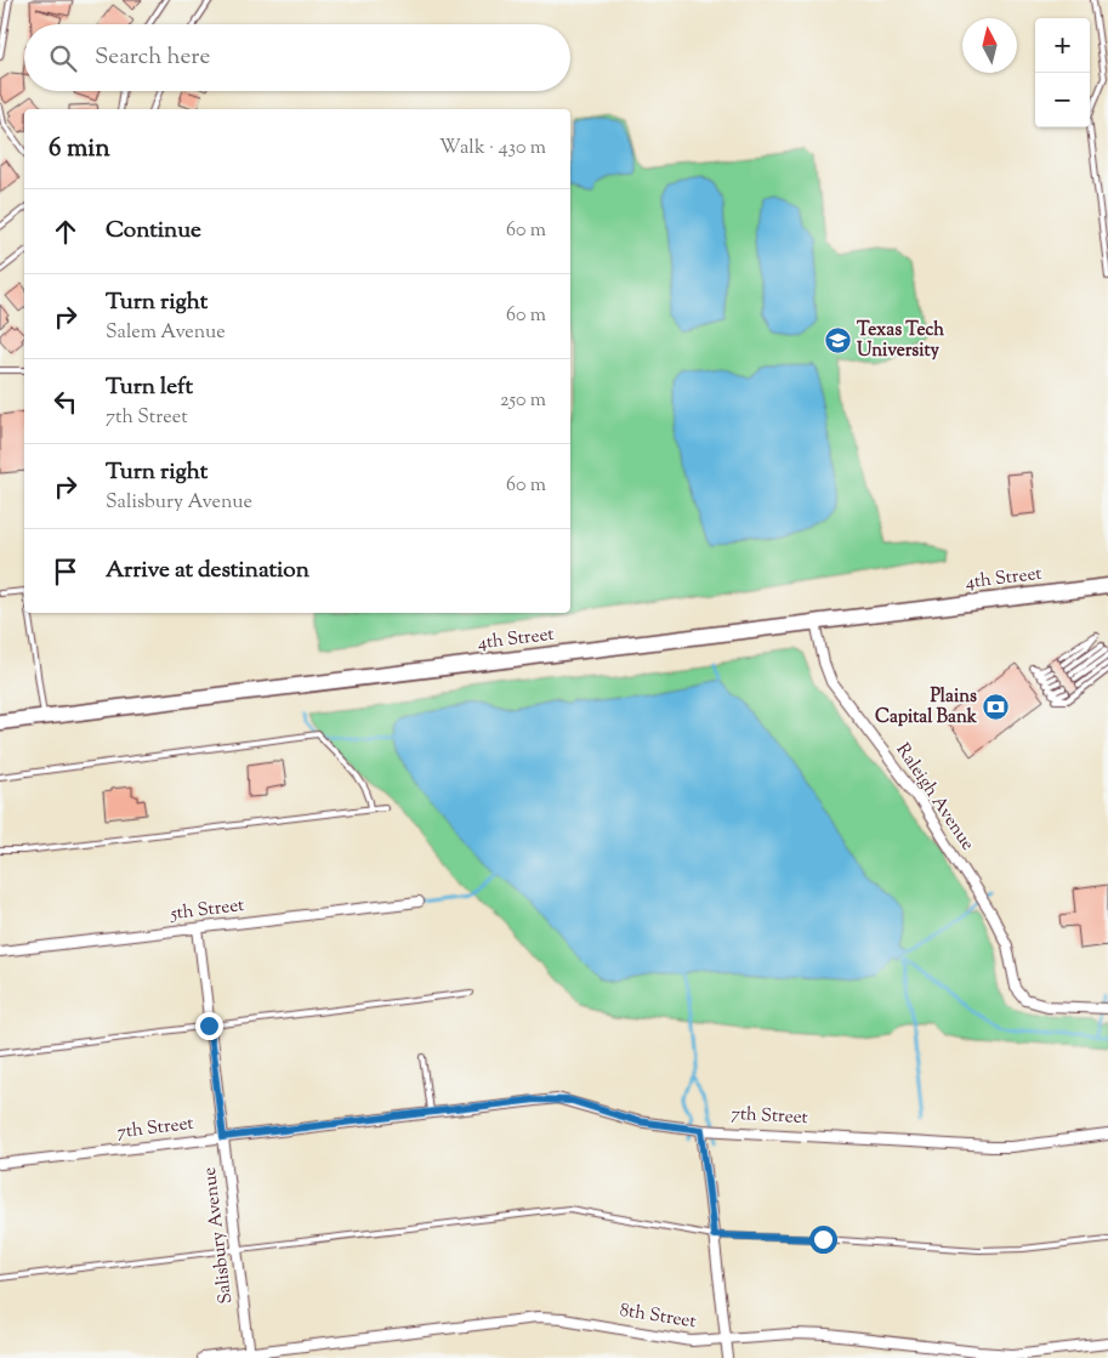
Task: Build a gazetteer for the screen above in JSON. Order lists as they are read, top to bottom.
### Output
{
  "streets": {
    "main road": ["4th Street"],
    "street": [
      "Raleigh Avenue",
      "5th Street",
      "7th Street",
      "Salisbury Avenue",
      "8th Street"
    ]
  },
  "crossings": [
    ["4th Street", "Raleigh Avenue"],
    ["5th Street", "Salisbury Avenue"],
    ["7th Street", "Salisbury Avenue"],
    ["Salisbury Avenue", "8th Street"]
  ],
  "places": {
    "school or university": ["Texas Tech University"],
    "bank": ["Plains Capital Bank"]
  },
  "north": "top",
  "page": {
    "map_buttons": ["+", "−"],
    "search": "Search here",
    "heading": ["6 min", "Walk · 430 m"],
    "list": [
      ["Continue", "60 m"],
      ["Turn right", "Salem Avenue", "60 m"],
      ["Turn left", "7th Street", "250 m"],
      ["Turn right", "Salisbury Avenue", "60 m"],
      "Arrive at destination"
    ]
  }
}
